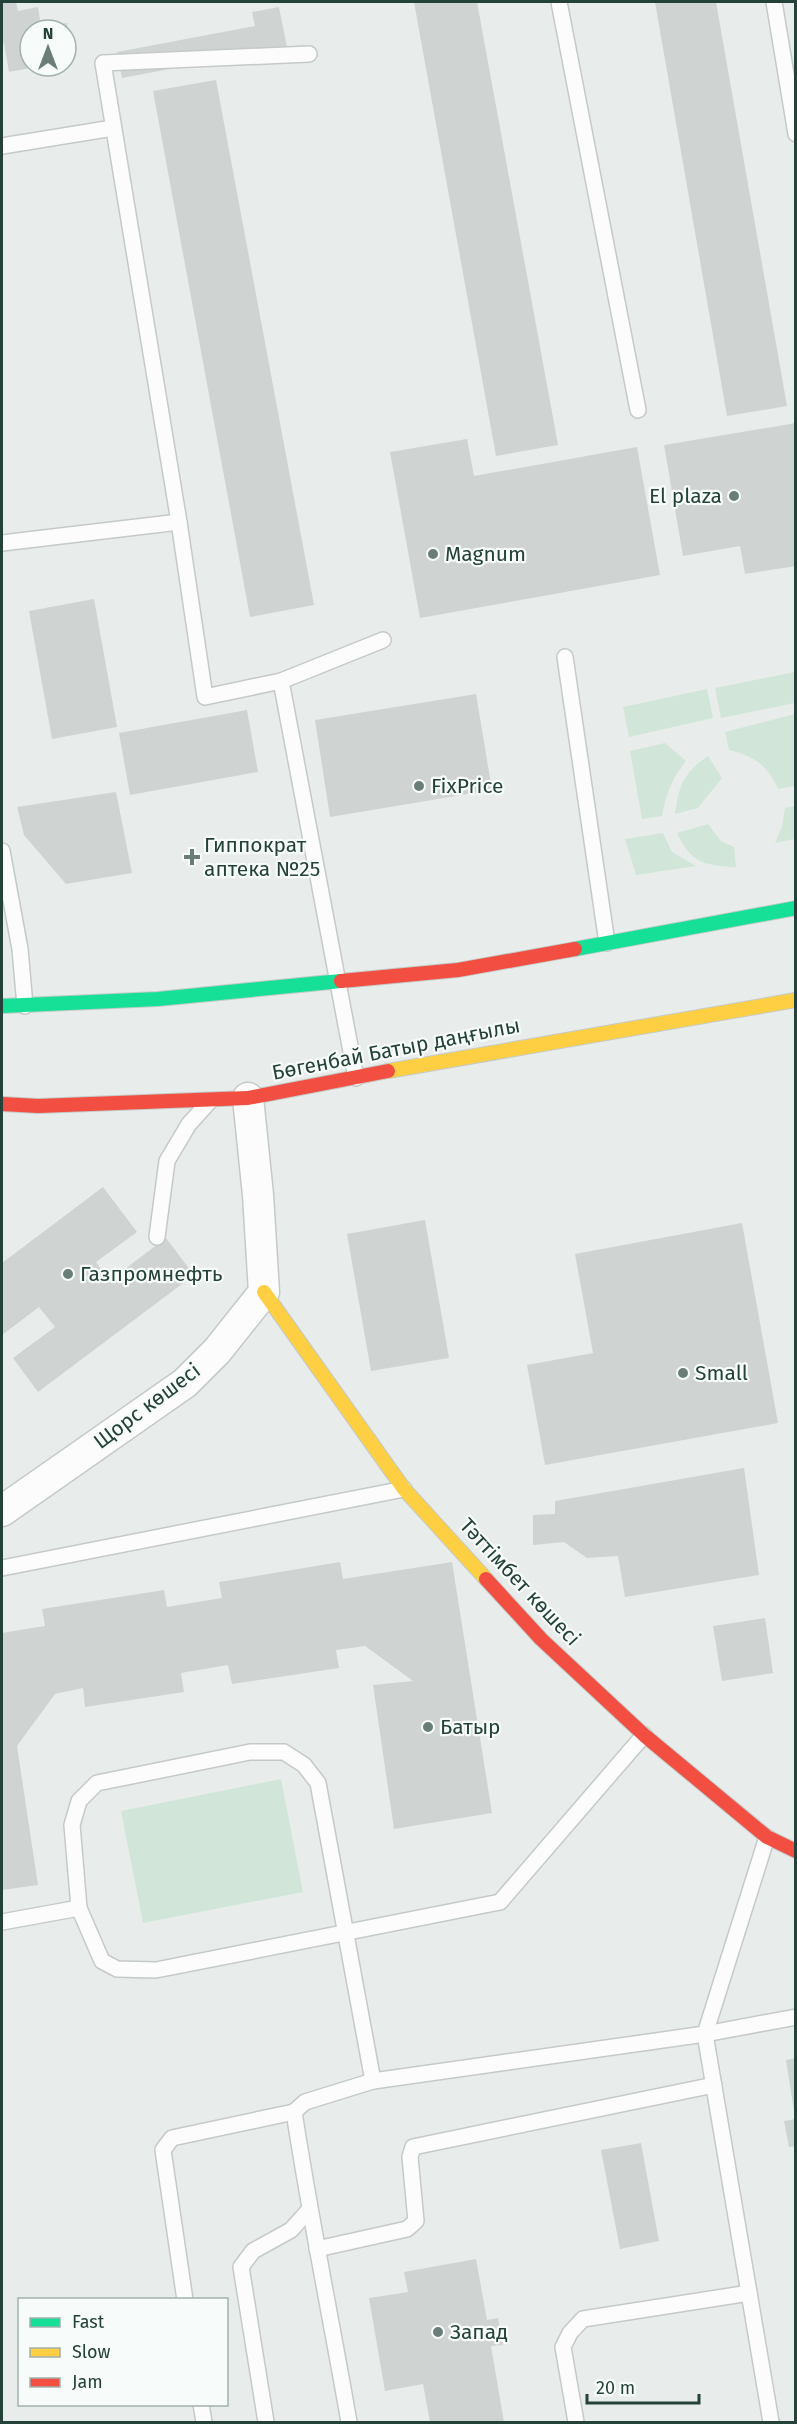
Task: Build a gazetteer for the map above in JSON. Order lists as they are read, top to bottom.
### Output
{
  "streets": {
    "main road": ["Бөгенбай Батыр даңғылы", "Тәттімбет көшесі"],
    "street": ["Щорс көшесі"]
  },
  "crossings": [
    ["Щорс көшесі", "Тәттімбет көшесі"]
  ],
  "places": {
    "other": [
      "El plaza",
      "Magnum",
      "FixPrice",
      "Газпромнефть",
      "Small",
      "Батыр",
      "Запад"
    ],
    "health": ["Гиппократ аптека №25"]
  },
  "legend": ["Fast", "Slow", "Jam"],
  "scale_bar": "20 m",
  "north": "top"
}
